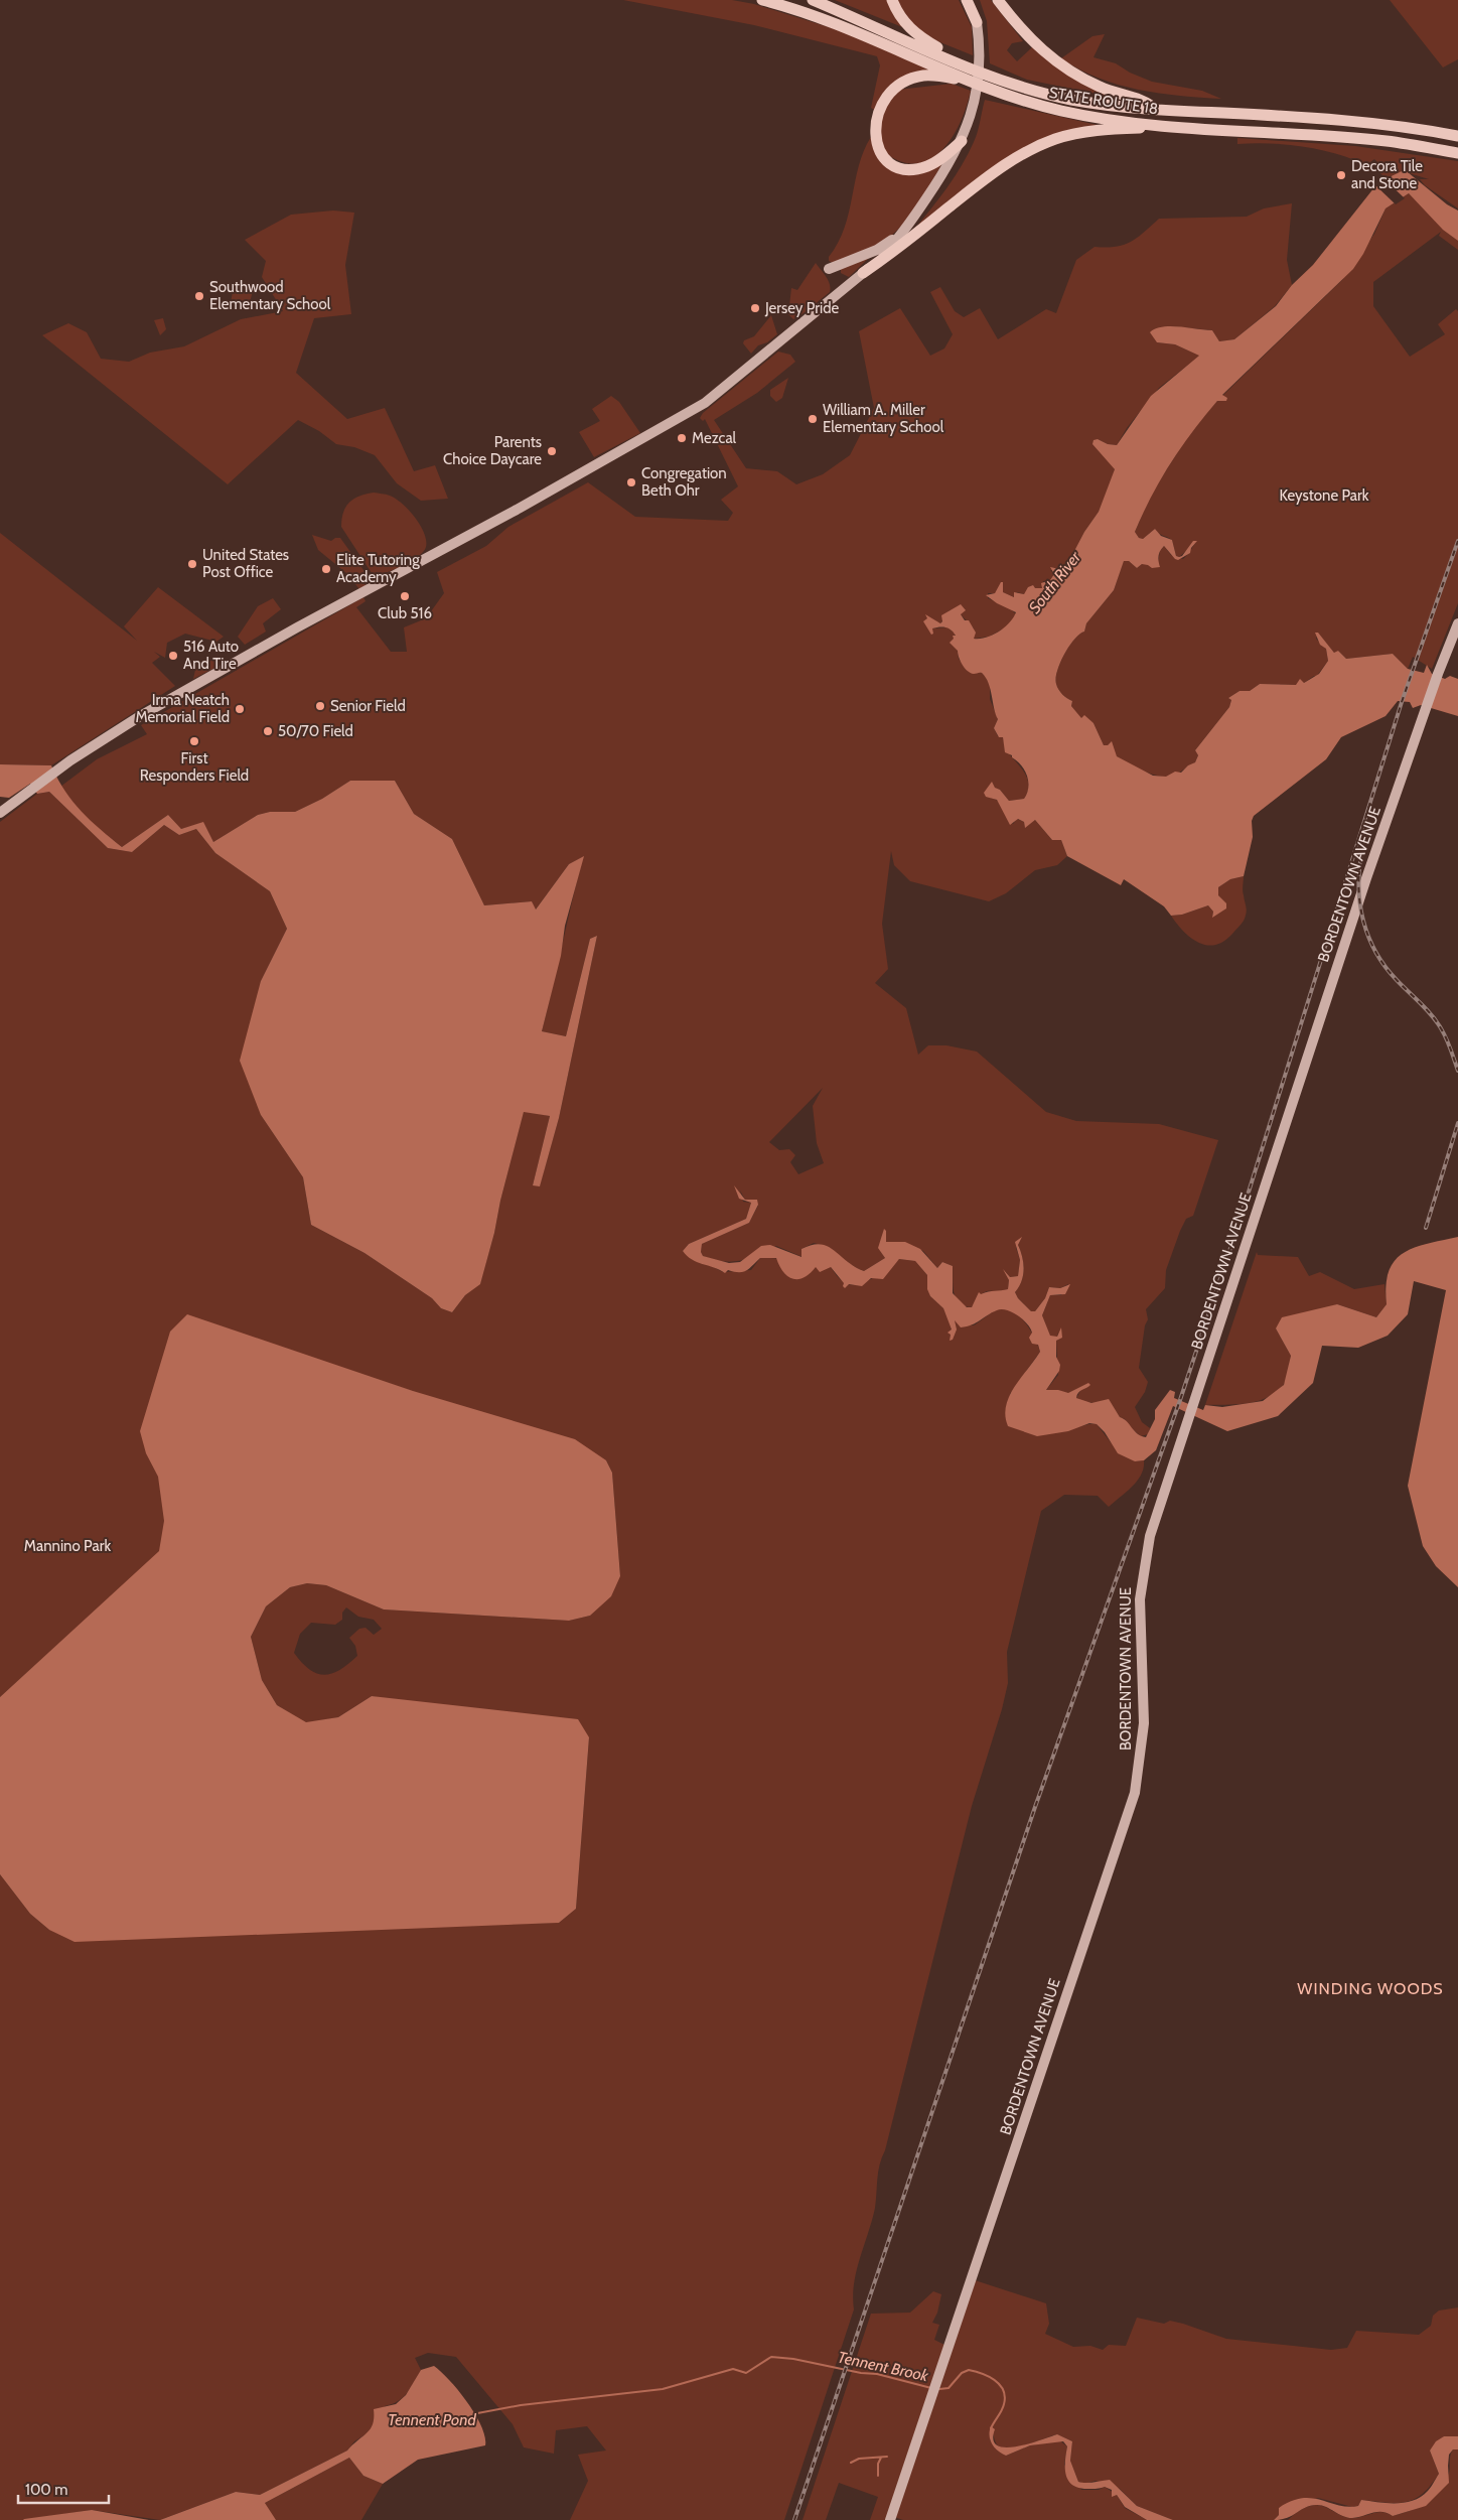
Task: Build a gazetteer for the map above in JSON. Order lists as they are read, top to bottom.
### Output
{
  "streets": {
    "highway": ["STATE ROUTE 18"],
    "main road": ["BORDENTOWN AVENUE"]
  },
  "districts": ["WINDING WOODS"],
  "water": ["South River", "Tennent Brook", "Tennent Pond"],
  "parks": ["Keystone Park", "Mannino Park"],
  "places": [
    "Decora Tile and Stone",
    "Southwood Elementary School",
    "Jersey Pride",
    "William A. Miller Elementary School",
    "Mezcal",
    "Parents Choice Daycare",
    "Congregation Beth Ohr",
    "United States Post Office",
    "Elite Tutoring Academy",
    "Club 516",
    "516 Auto And Tire",
    "Senior Field",
    "Irma Neatch Memorial Field",
    "50/70 Field",
    "First Responders Field"
  ],
  "scale_bar": "100 m"
}
